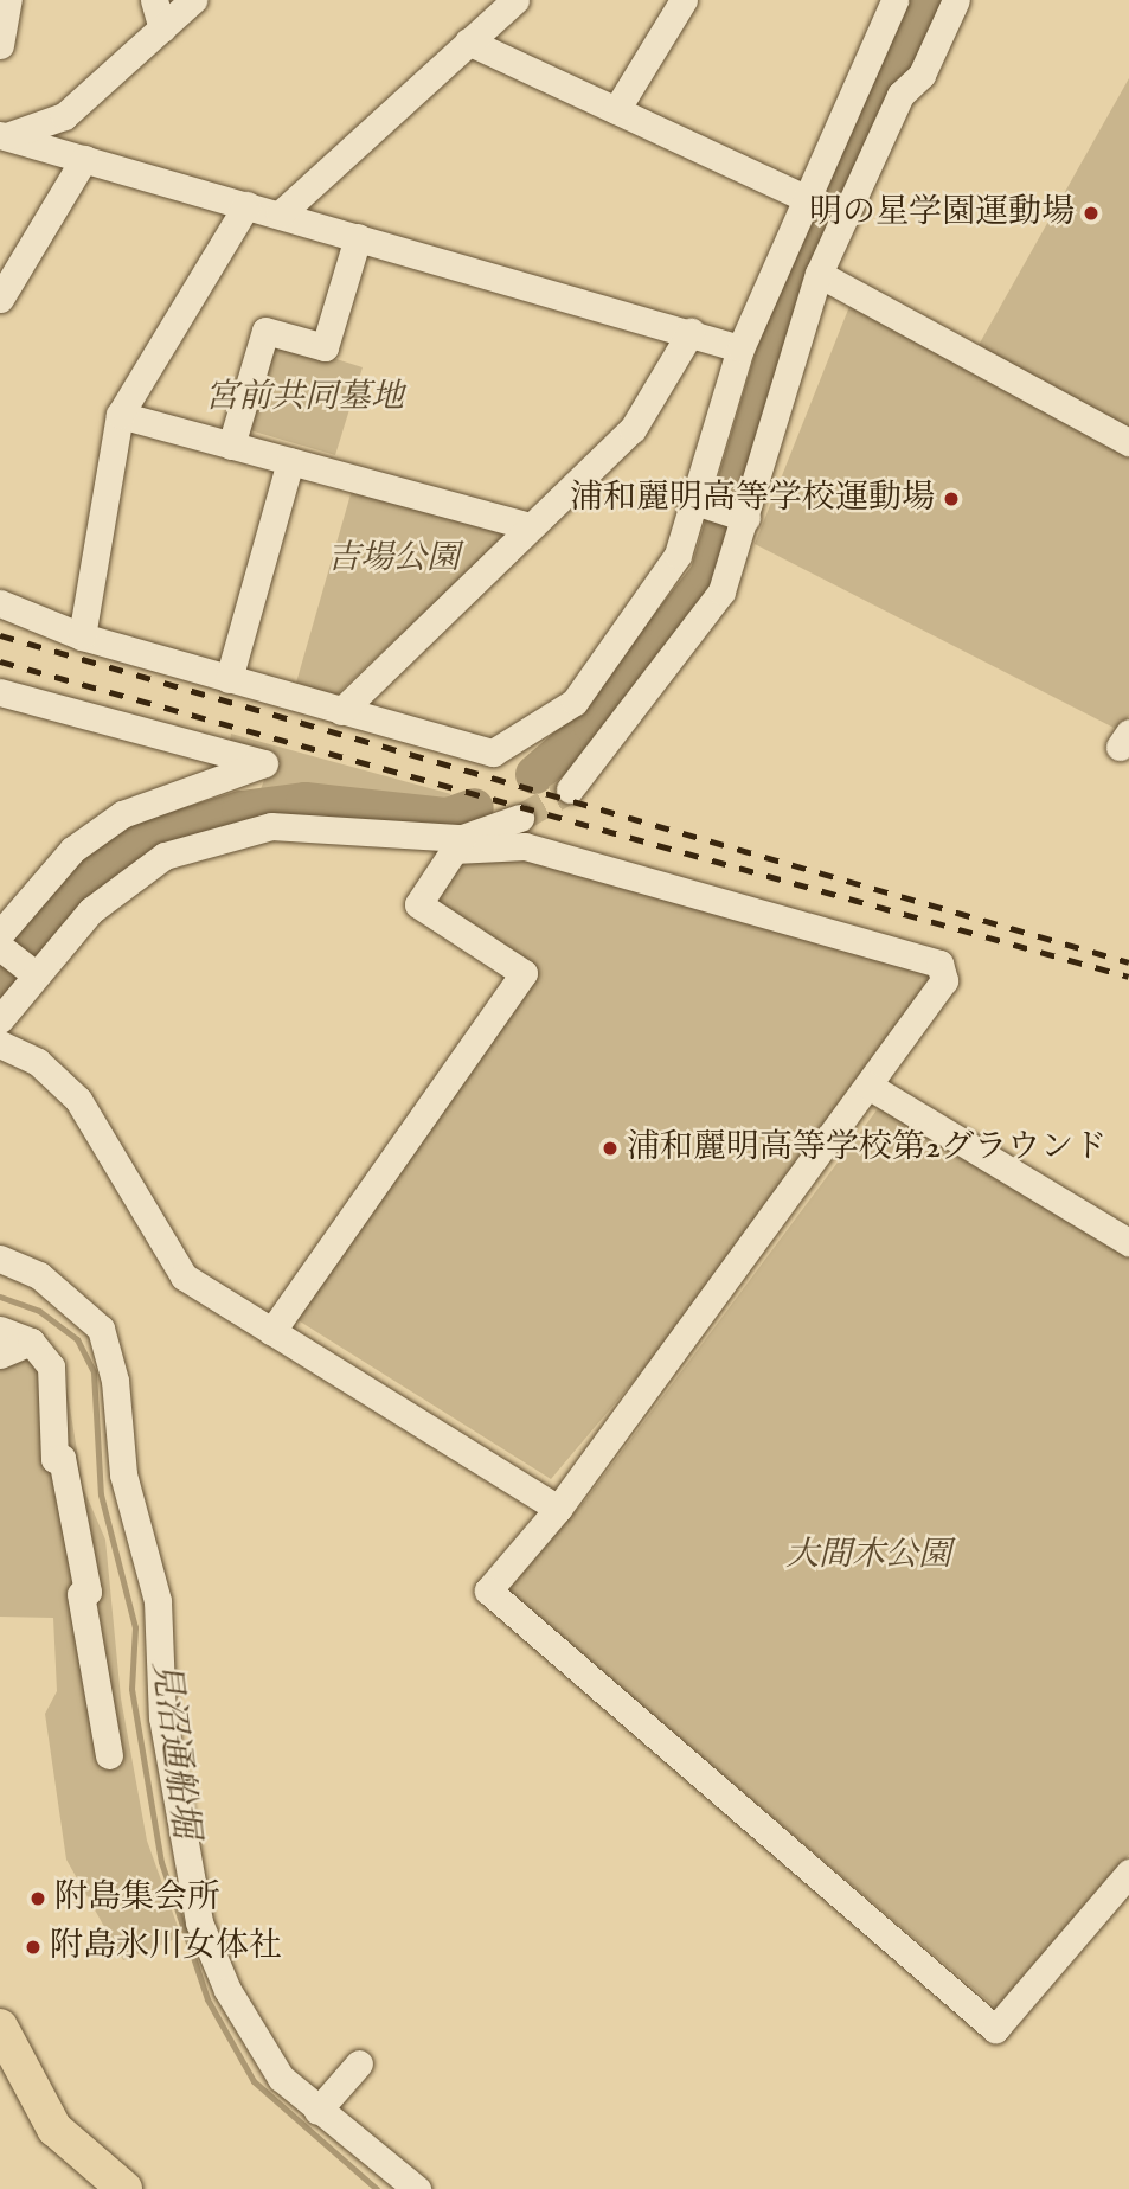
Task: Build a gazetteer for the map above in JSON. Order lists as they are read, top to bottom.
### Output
{
  "water": ["見沼通船堀"],
  "parks": ["宮前共同墓地", "吉場公園", "大間木公園"],
  "places": [
    "明の星学園運動場",
    "浦和麗明高等学校運動場",
    "浦和麗明高等学校第2グラウンド",
    "附島集会所",
    "附島氷川女体社"
  ]
}
